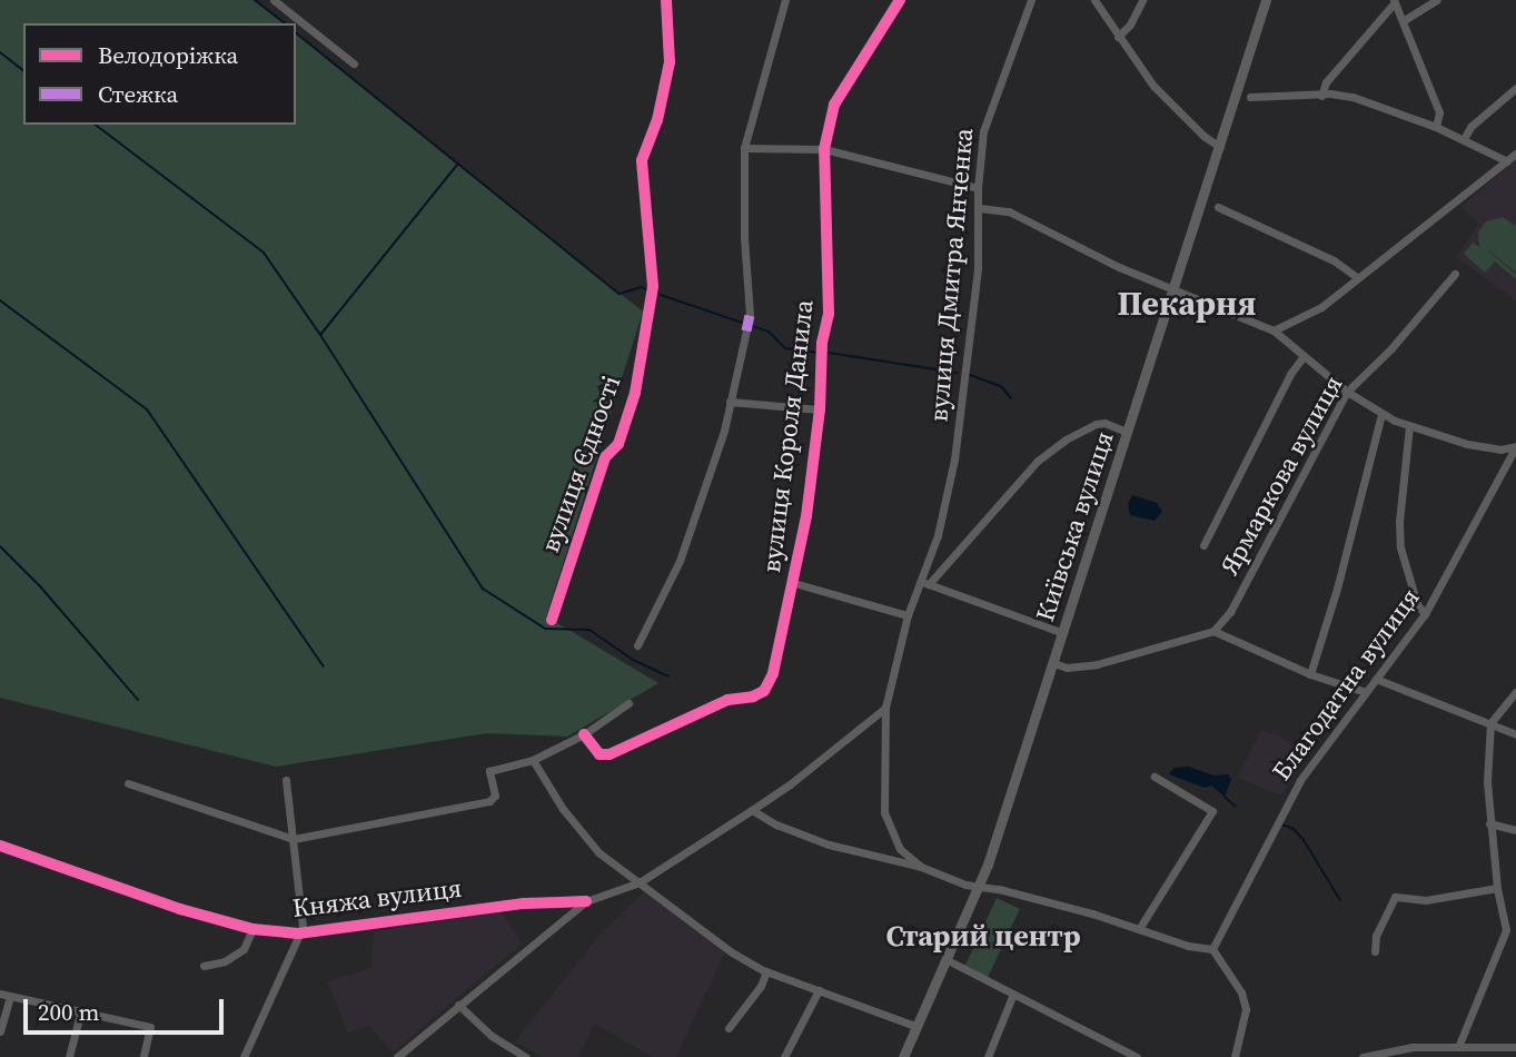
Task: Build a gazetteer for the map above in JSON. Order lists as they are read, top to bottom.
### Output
{
  "streets": {
    "main road": ["Київська вулиця"],
    "street": [
      "вулиця Дмитра Янченка",
      "вулиця Короля Данила",
      "вулиця Єдності",
      "Ярмаркова вулиця",
      "Благодатна вулиця",
      "Княжа вулиця"
    ]
  },
  "districts": ["Пекарня", "Старий центр"],
  "legend": ["Велодоріжка", "Стежка"],
  "scale_bar": "200 m"
}
